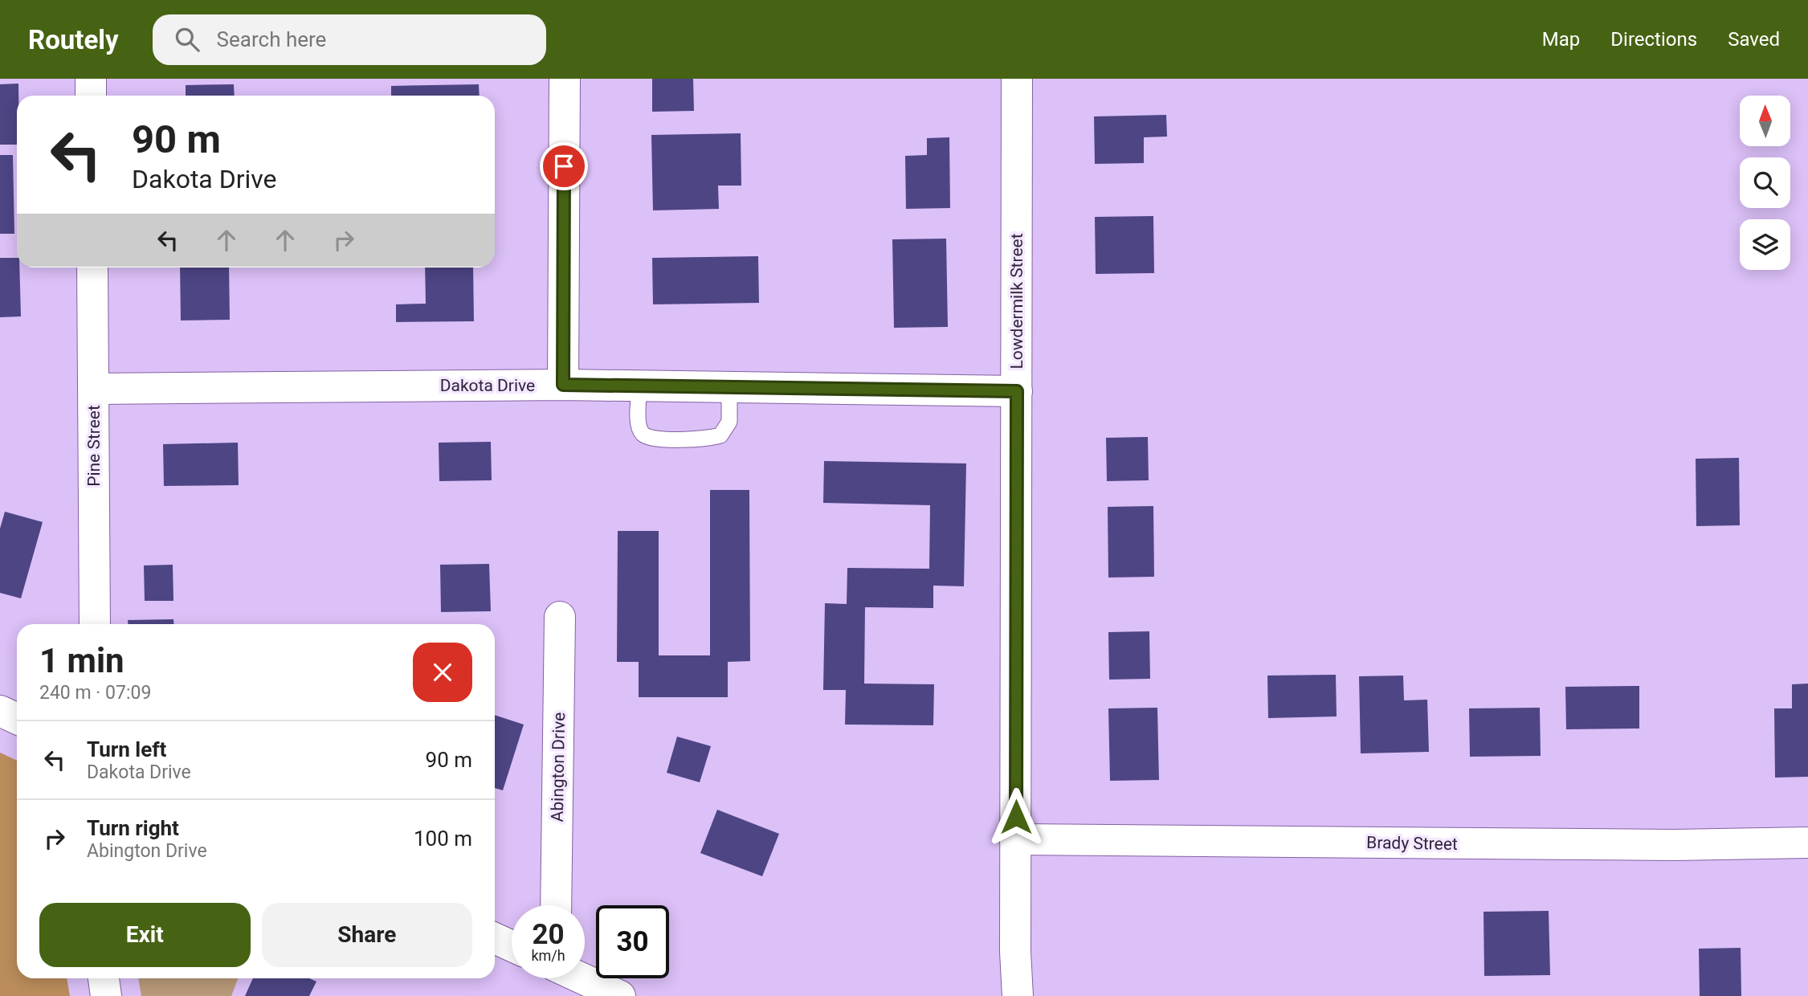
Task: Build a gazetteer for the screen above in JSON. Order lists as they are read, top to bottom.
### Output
{
  "streets": {
    "street": [
      "Lowdermilk Street",
      "Dakota Drive",
      "Pine Street",
      "Abington Drive",
      "Brady Street"
    ]
  },
  "crossings": [
    ["Lowdermilk Street", "Dakota Drive"],
    ["Lowdermilk Street", "Brady Street"],
    ["Dakota Drive", "Pine Street"]
  ],
  "north": "top",
  "page": {
    "header": "Routely",
    "search": "Search here",
    "nav": ["Map", "Directions", "Saved"],
    "turn": ["90 m", "Dakota Drive"],
    "heading": ["1 min", "240 m · 07:09"],
    "list": [
      {
        "name": "Turn left",
        "note": "Dakota Drive",
        "value": "90 m"
      },
      {
        "name": "Turn right",
        "note": "Abington Drive",
        "value": "100 m"
      }
    ],
    "buttons": ["Exit", "Share"],
    "speed": "20 km/h",
    "limit": "30"
  }
}
